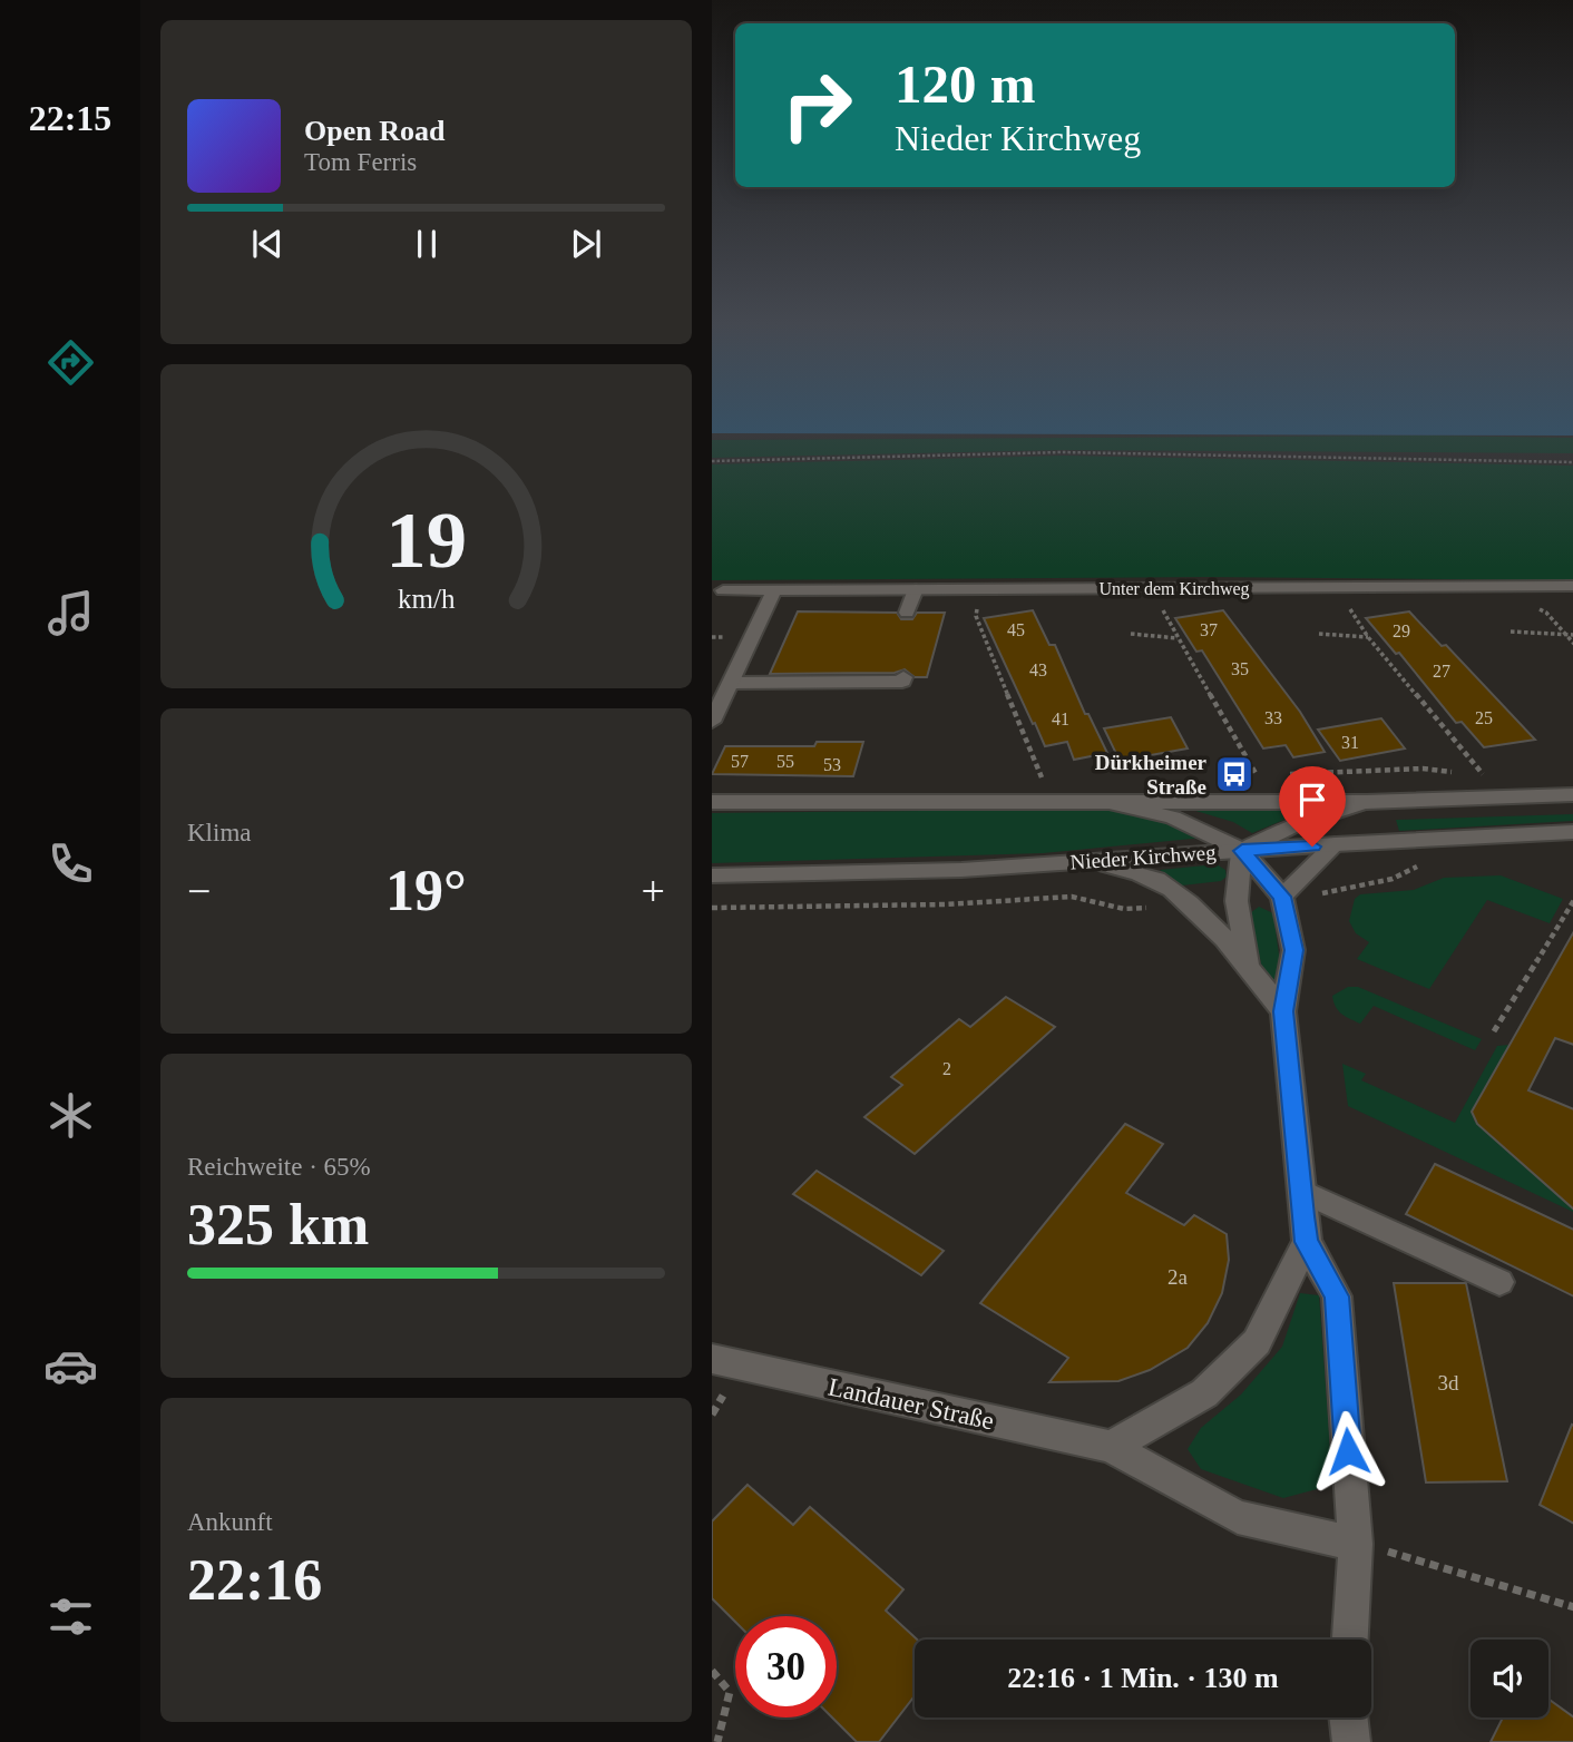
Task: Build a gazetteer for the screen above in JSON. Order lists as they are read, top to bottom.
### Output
{
  "streets": {
    "street": ["Unter dem Kirchweg", "Nieder Kirchweg", "Landauer Straße"]
  },
  "places": {
    "bus stop": ["Dürkheimer Straße"]
  },
  "house_numbers": [
    "45",
    "37",
    "29",
    "35",
    "43",
    "27",
    "33",
    "25",
    "41",
    "31",
    "57",
    "55",
    "53",
    "2",
    "2a",
    "3d"
  ],
  "page": {
    "tabs": "22:15",
    "turn": ["120 m", "Nieder Kirchweg"],
    "song": ["Open Road", "Tom Ferris"],
    "tile": [
      "Klima",
      ["Reichweite · 65%", "325 km"],
      ["Ankunft", "22:16"]
    ],
    "heat": ["−", "19°", "+"],
    "limit": "30",
    "trip": "22:16 · 1 Min. · 130 m",
    "gauge": ["19", "km/h"]
  }
}
